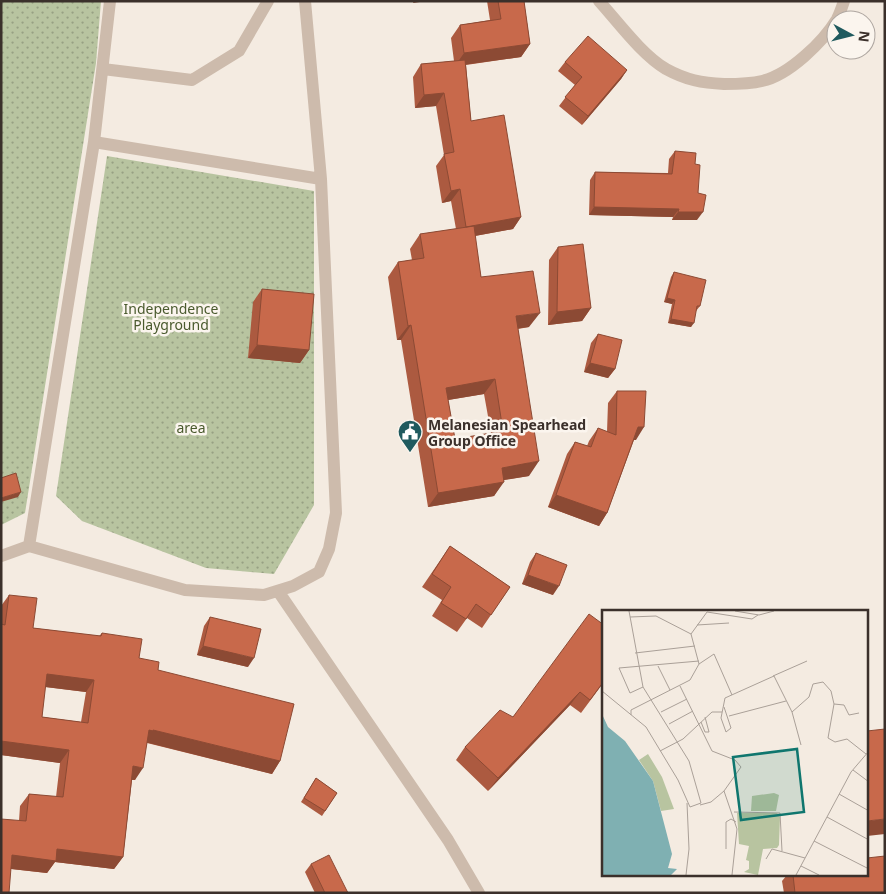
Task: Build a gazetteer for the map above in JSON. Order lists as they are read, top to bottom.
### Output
{
  "parks": ["Independence Playground", "area"],
  "places": {
    "public building": ["Melanesian Spearhead Group Office"]
  },
  "north": "right"
}
